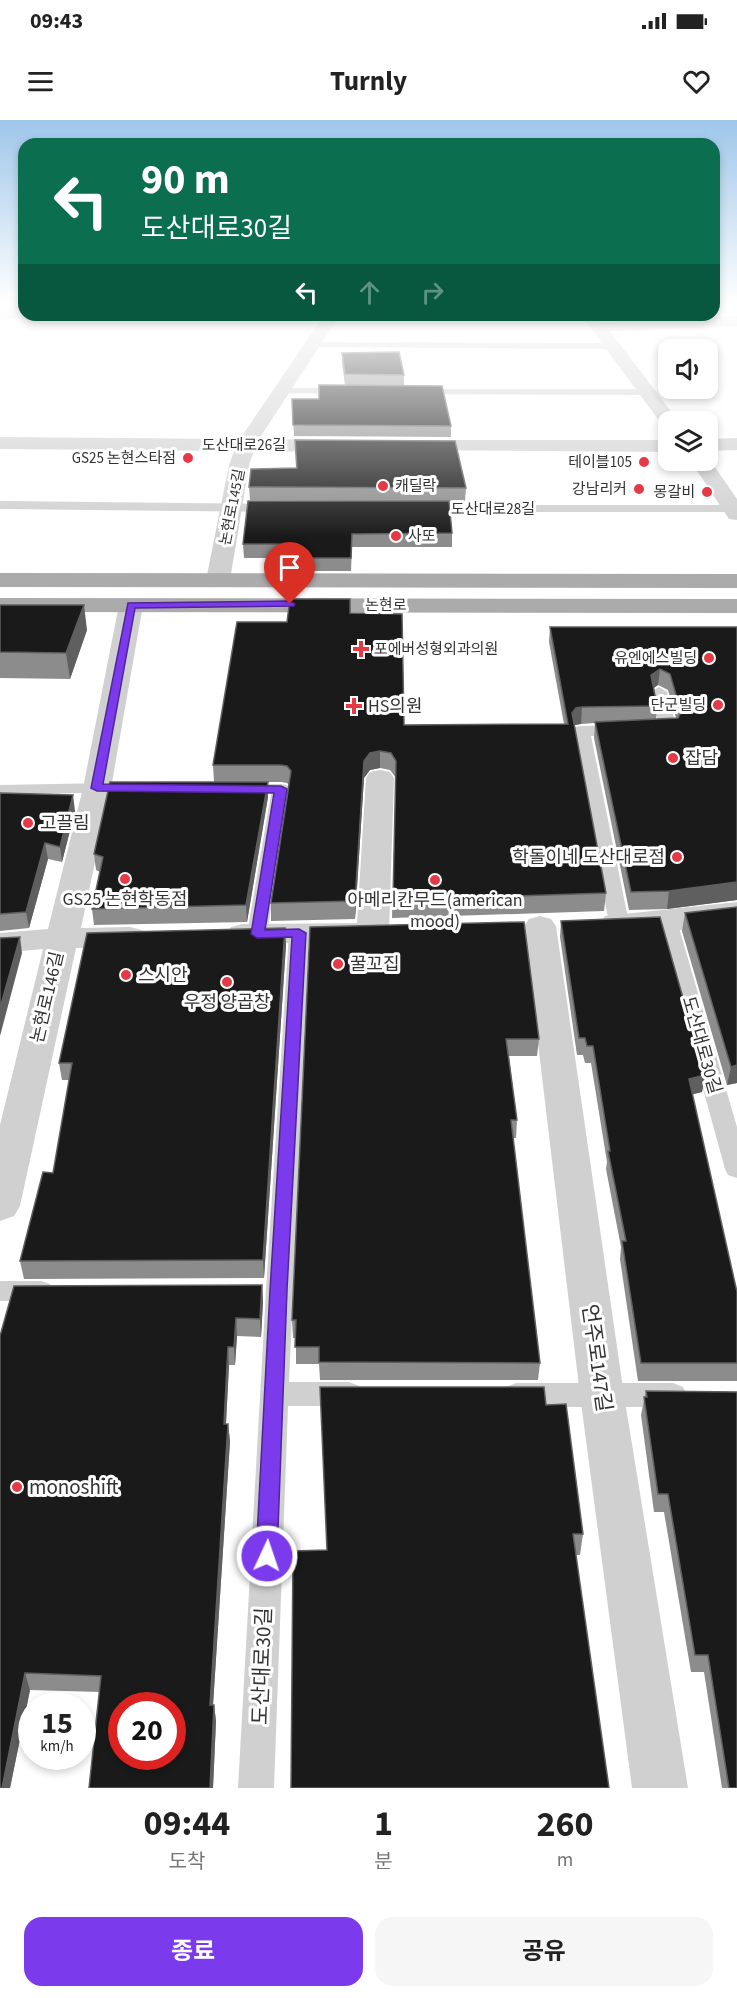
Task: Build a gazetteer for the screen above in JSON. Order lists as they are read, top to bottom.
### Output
{
  "streets": {
    "main road": ["논현로"],
    "street": [
      "도산대로26길",
      "논현로145길",
      "논현로146길",
      "언주로147길"
    ],
    "lane": ["도산대로28길", "도산대로30길"]
  },
  "crossings": [
    ["도산대로26길", "논현로145길"],
    ["논현로145길", "논현로"],
    ["논현로", "논현로146길"]
  ],
  "places": {
    "other": [
      "GS25 논현스타점",
      "테이블105",
      "캐딜락",
      "강남리커",
      "몽갈비",
      "사또",
      "유엔에스빌딩",
      "단군빌딩",
      "잡담",
      "고끌림",
      "학돌이네 도산대로점",
      "GS25 논현학동점",
      "아메리칸무드(american mood)",
      "꿀꼬집",
      "스시안",
      "우정 양곱창",
      "monoshift"
    ],
    "health": ["포에버성형외과의원", "HS의원"]
  },
  "page": {
    "status": "09:43",
    "header": "Turnly",
    "turn": ["90 m", "도산대로30길"],
    "speed": "15 km/h",
    "limit": "20",
    "eta": [
      "09:44",
      "도착",
      "1",
      "분",
      "260",
      "m"
    ],
    "buttons": ["종료", "공유"]
  }
}
